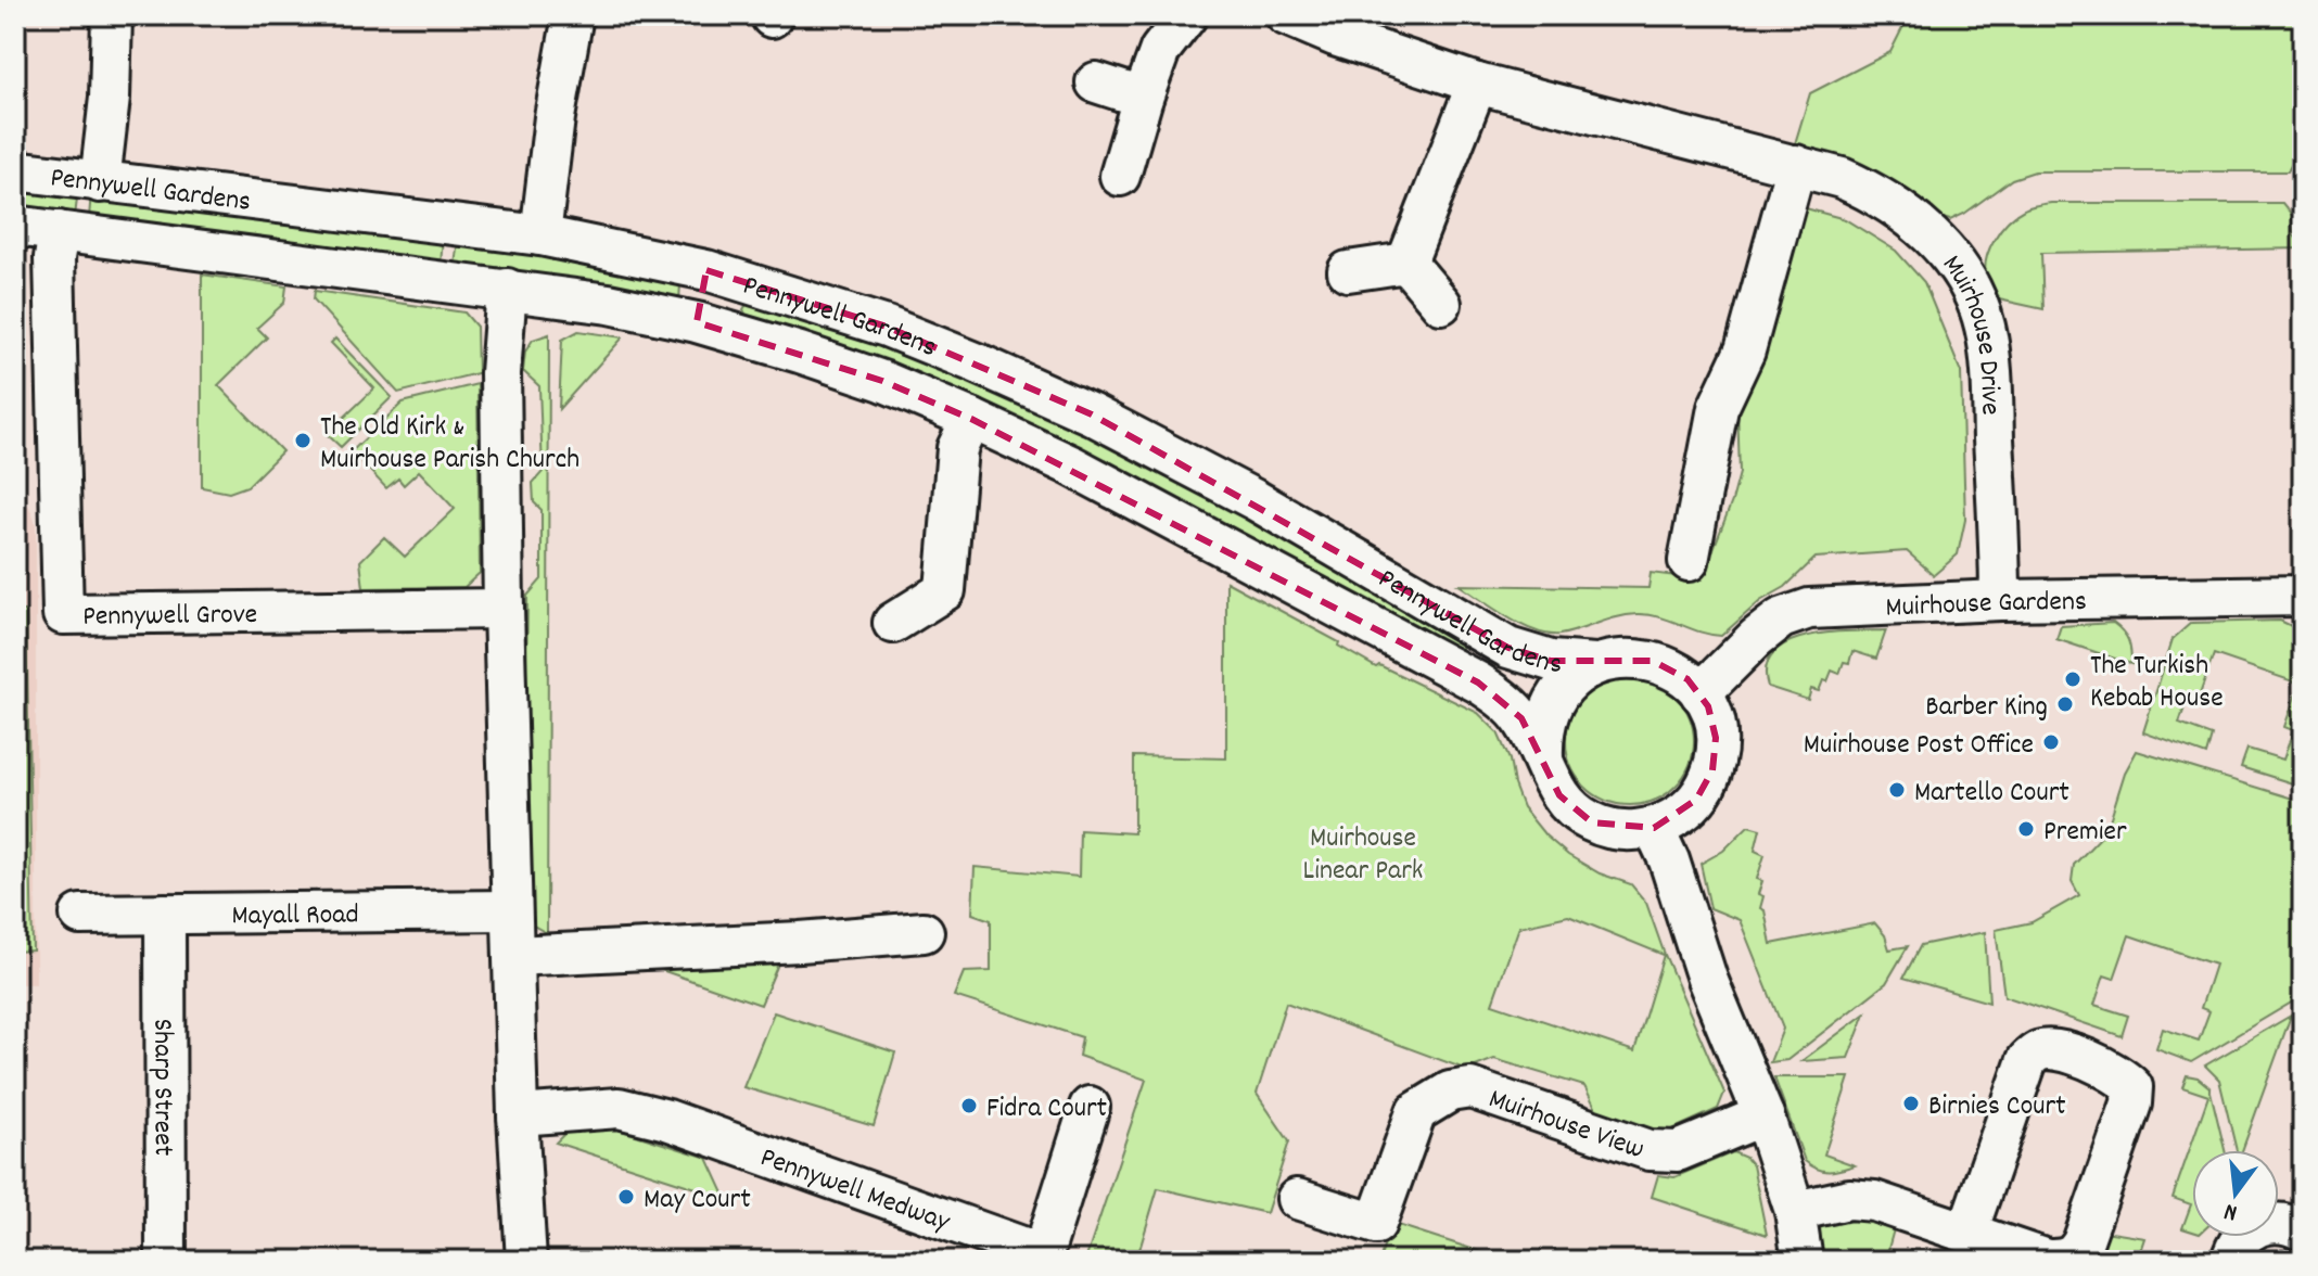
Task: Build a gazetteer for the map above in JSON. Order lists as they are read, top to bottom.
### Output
{
  "streets": {
    "street": [
      "Pennywell Gardens",
      "Muirhouse Drive",
      "Muirhouse Gardens",
      "Pennywell Grove",
      "Mayall Road",
      "Sharp Street",
      "Muirhouse View",
      "Pennywell Medway"
    ]
  },
  "crossings": [
    ["Pennywell Gardens", "Muirhouse Gardens"],
    ["Pennywell Gardens", "Pennywell Grove"],
    ["Muirhouse Drive", "Muirhouse Gardens"],
    ["Mayall Road", "Sharp Street"]
  ],
  "parks": ["Muirhouse Linear Park"],
  "places": [
    "The Old Kirk & Muirhouse Parish Church",
    "The Turkish Kebab House",
    "Barber King",
    "Muirhouse Post Office",
    "Martello Court",
    "Premier",
    "Birnies Court",
    "Fidra Court",
    "May Court"
  ],
  "north": "bottom"
}
